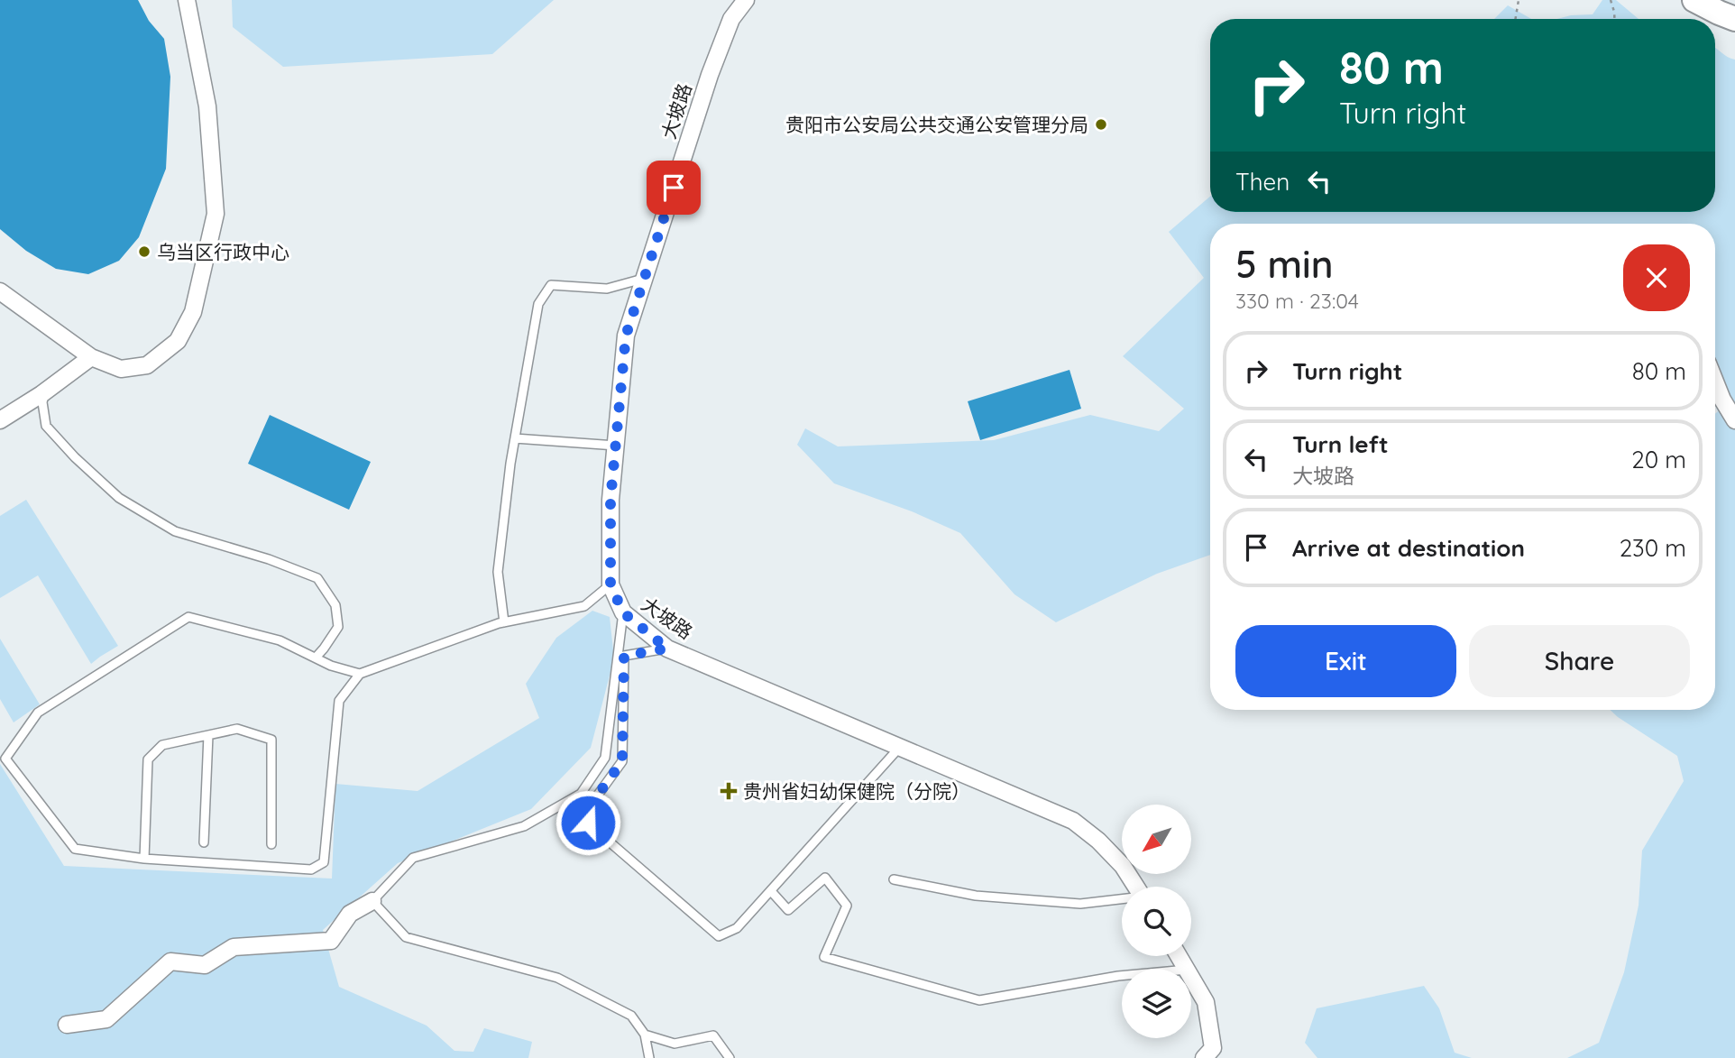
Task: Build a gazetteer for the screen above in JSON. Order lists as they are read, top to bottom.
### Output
{
  "streets": {
    "street": ["大坡路"]
  },
  "places": {
    "other": ["贵阳市公安局公共交通公安管理分局", "乌当区行政中心"],
    "health": ["贵州省妇幼保健院（分院）"]
  },
  "north": "bottom left",
  "page": {
    "turn": ["80 m", "Turn right"],
    "then": "Then",
    "heading": ["5 min", "330 m · 23:04"],
    "list": [
      {
        "name": "Turn right",
        "value": "80 m"
      },
      {
        "name": "Turn left",
        "note": "大坡路",
        "value": "20 m"
      },
      {
        "name": "Arrive at destination",
        "value": "230 m"
      }
    ],
    "buttons": ["Exit", "Share"]
  }
}
